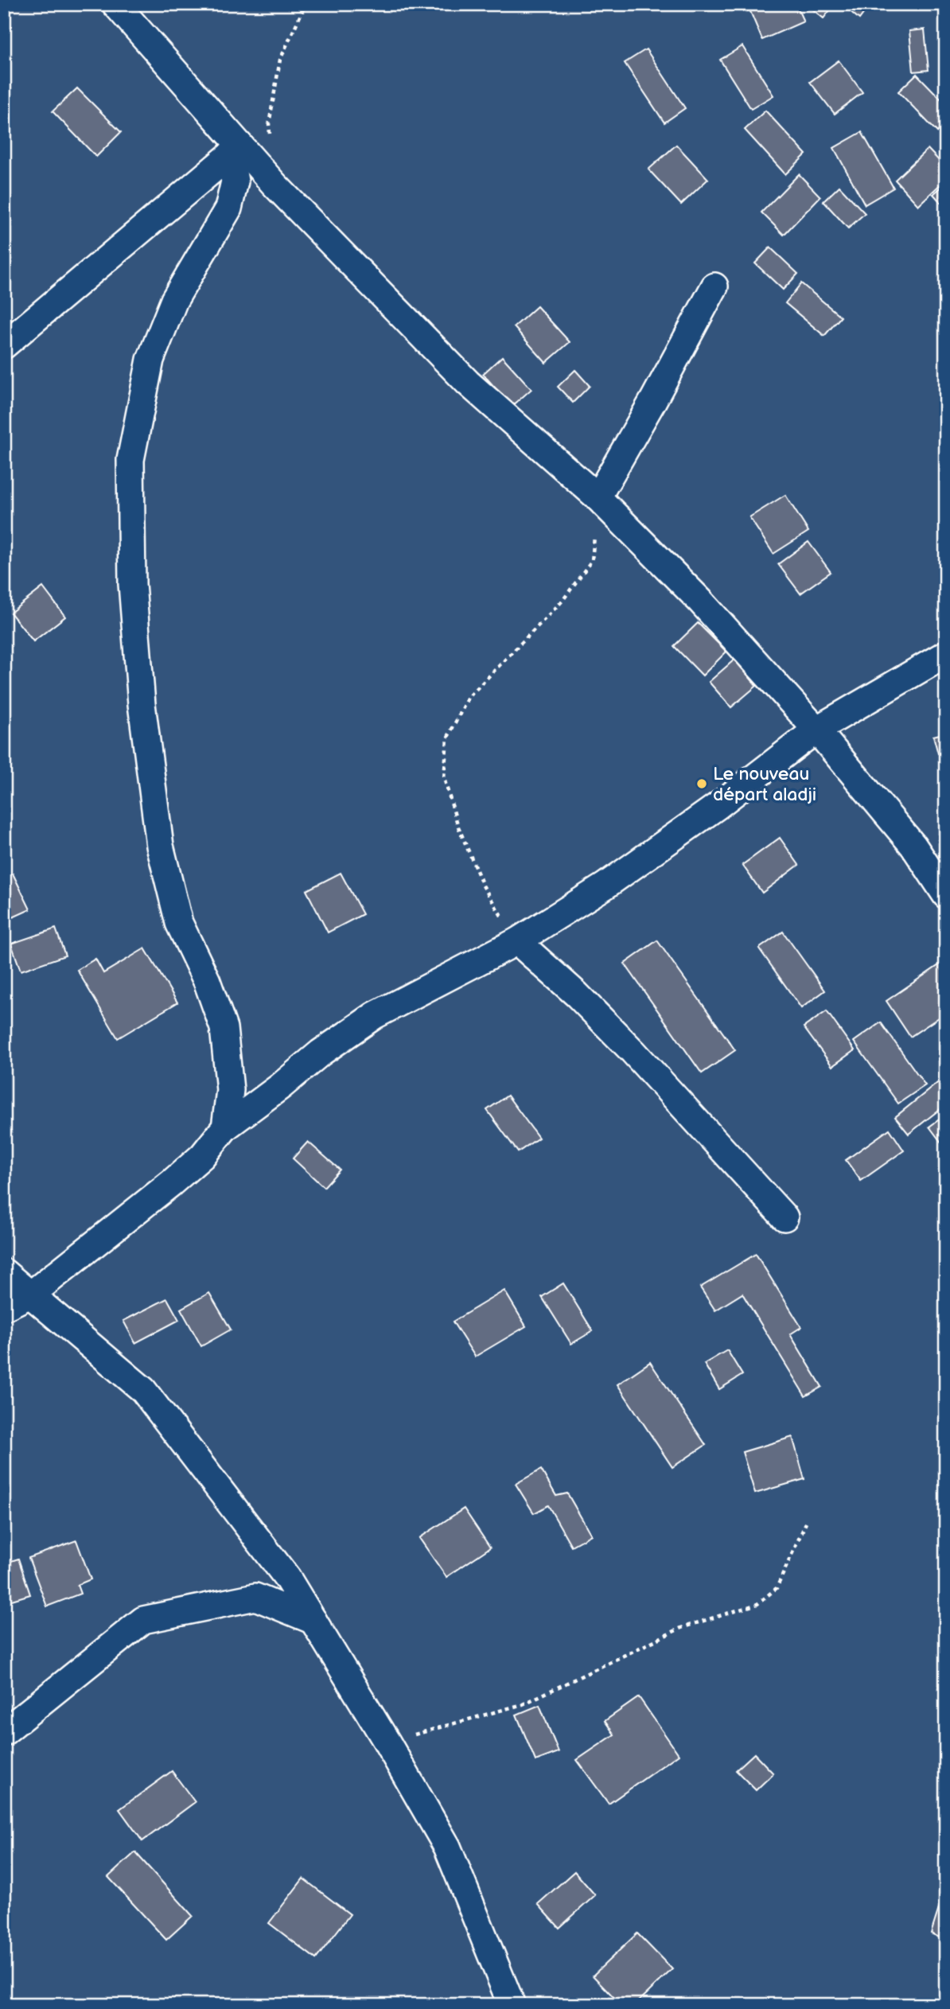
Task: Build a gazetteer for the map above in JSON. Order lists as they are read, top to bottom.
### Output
{
  "places": ["Le nouveau départ aladji"]
}
